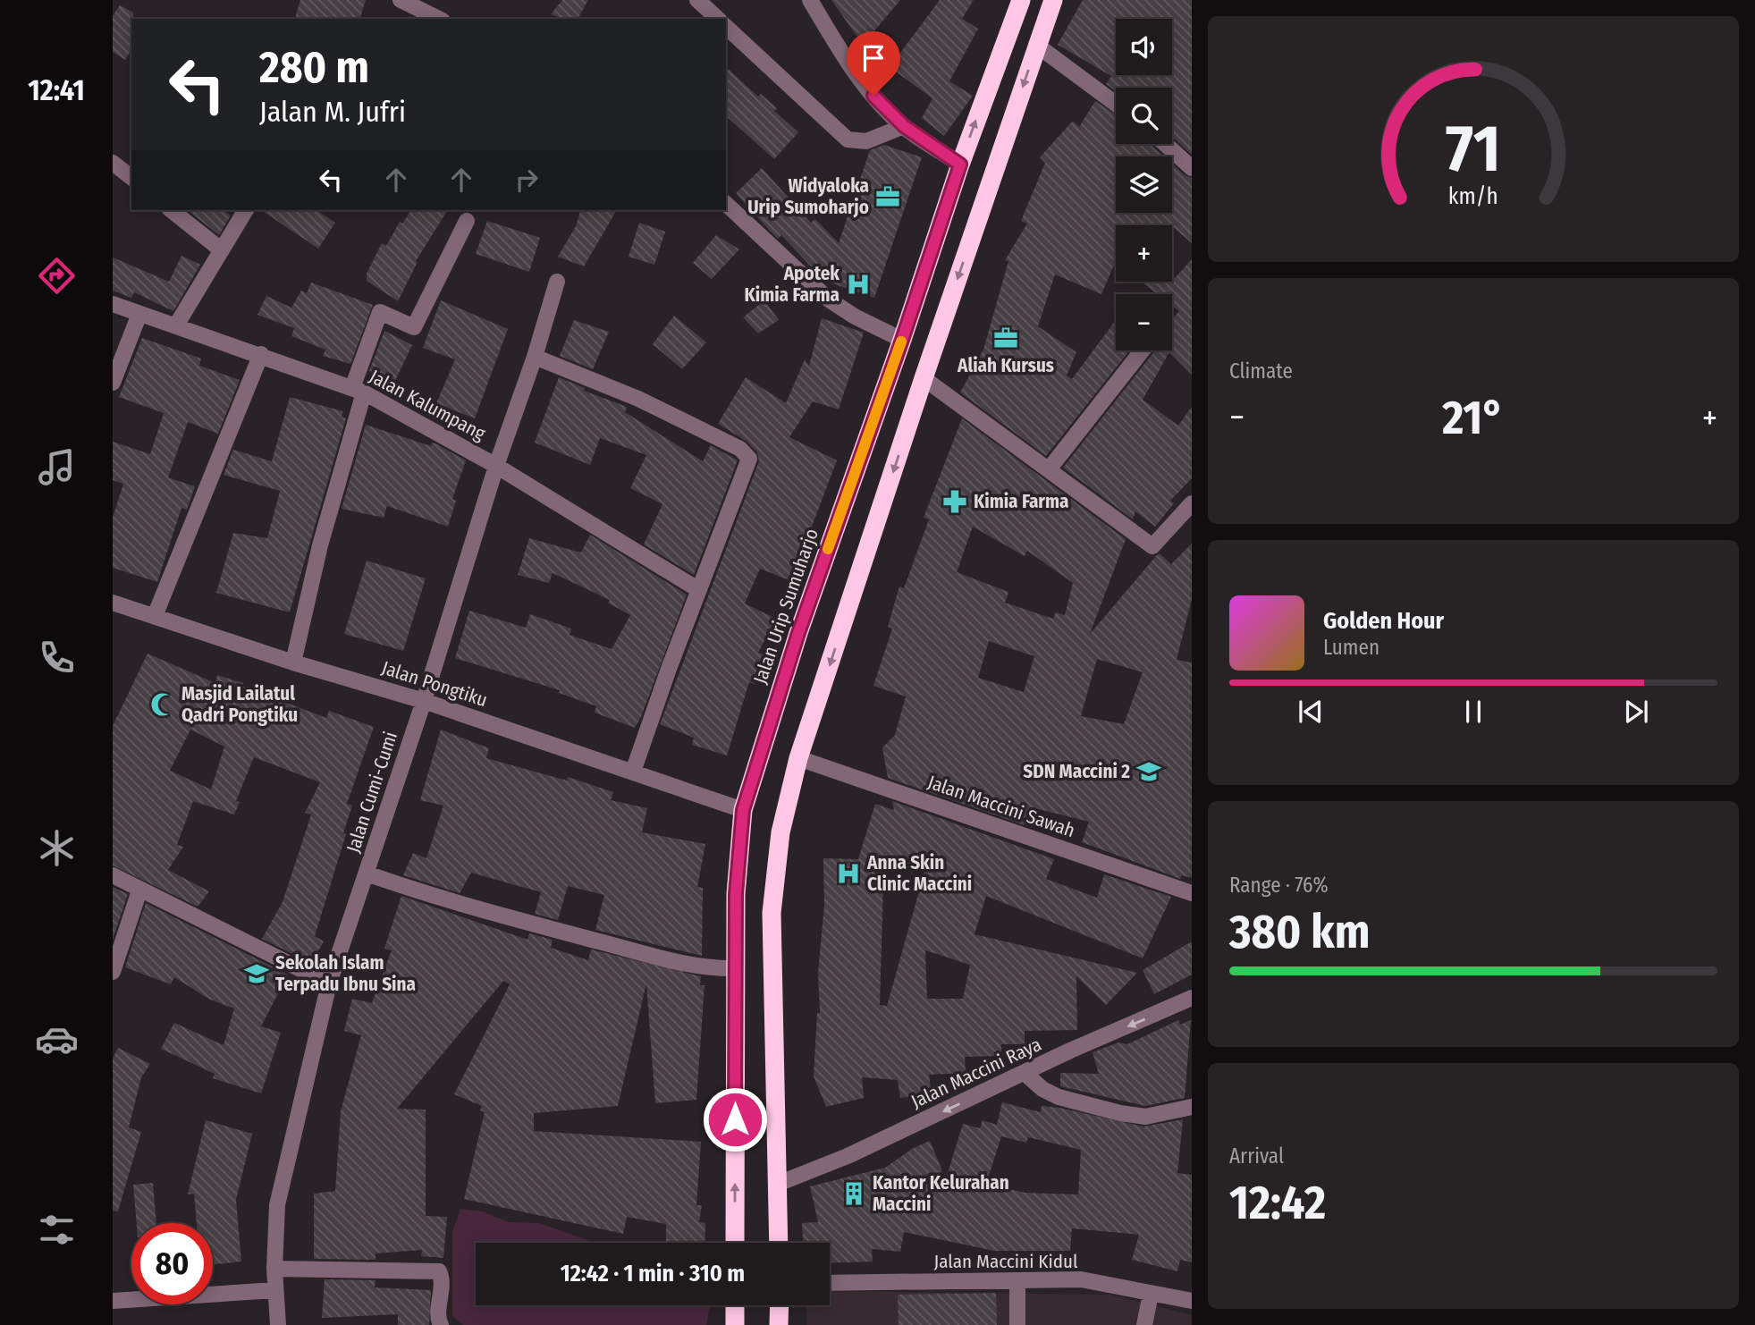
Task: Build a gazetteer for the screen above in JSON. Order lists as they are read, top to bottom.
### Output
{
  "streets": {
    "highway": ["Jalan Urip Sumuharjo"],
    "street": [
      "Jalan Kalumpang",
      "Jalan Pongtiku",
      "Jalan Cumi-Cumi",
      "Jalan Maccini Sawah",
      "Jalan Maccini Raya",
      "Jalan Maccini Kidul"
    ]
  },
  "crossings": [
    ["Jalan Kalumpang", "Jalan Cumi-Cumi"],
    ["Jalan Urip Sumuharjo", "Jalan Pongtiku"],
    ["Jalan Pongtiku", "Jalan Cumi-Cumi"]
  ],
  "one_way": ["Jalan Maccini Raya"],
  "places": {
    "office": ["Widyaloka Urip Sumoharjo", "Aliah Kursus"],
    "hospital": ["Apotek Kimia Farma", "Anna Skin Clinic Maccini"],
    "pharmacy": ["Kimia Farma"],
    "mosque": ["Masjid Lailatul Qadri Pongtiku"],
    "school or university": ["SDN Maccini 2", "Sekolah Islam Terpadu Ibnu Sina"],
    "building": ["Kantor Kelurahan Maccini"]
  },
  "page": {
    "tabs": "12:41",
    "map_buttons": ["+", "−"],
    "turn": ["280 m", "Jalan M. Jufri"],
    "tile": [
      "Climate",
      ["Range · 76%", "380 km"],
      ["Arrival", "12:42"]
    ],
    "heat": ["−", "21°", "+"],
    "song": ["Golden Hour", "Lumen"],
    "limit": "80",
    "trip": "12:42 · 1 min · 310 m",
    "gauge": ["71", "km/h"]
  }
}
